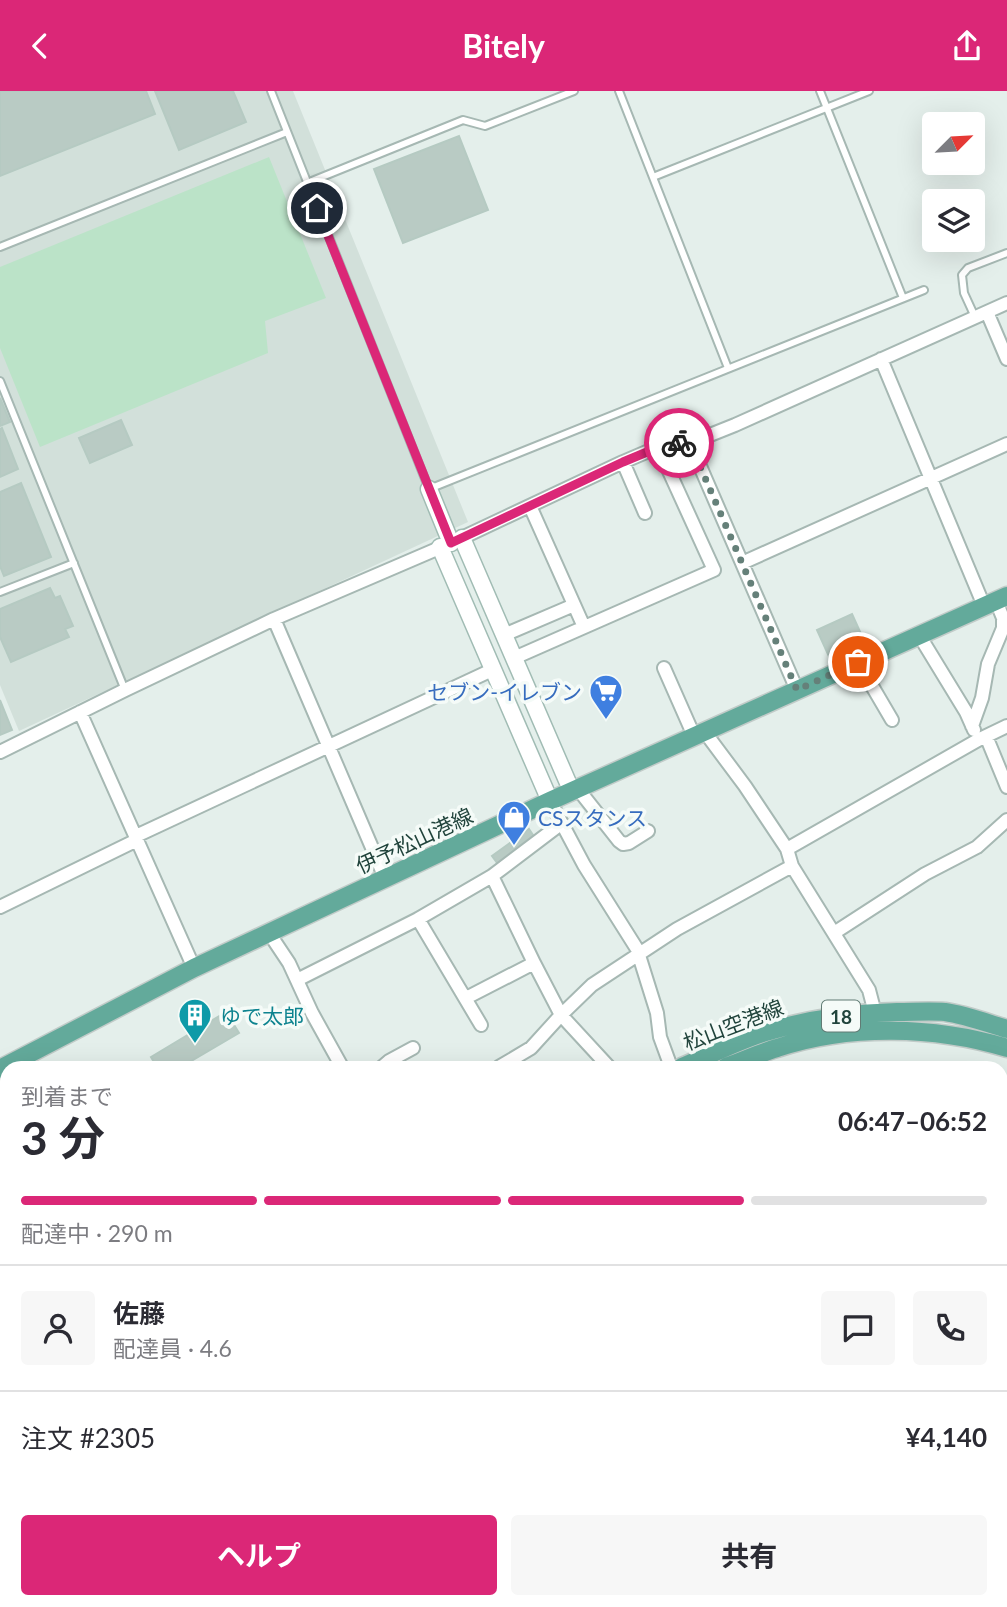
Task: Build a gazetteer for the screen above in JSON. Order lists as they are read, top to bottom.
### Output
{
  "streets": {
    "main road": ["伊予松山港線", "18", "松山空港線"]
  },
  "places": {
    "supermarket": ["セブン-イレブン"],
    "shop": ["CSスタンス"],
    "building": ["ゆで太郎"]
  },
  "north": "top right",
  "page": {
    "header": "Bitely",
    "heading": ["3 分", "到着まで", "06:47–06:52"],
    "panel": [
      "佐藤",
      "配達員 · 4.6",
      "注文 #2305",
      "¥4,140"
    ],
    "bar": "配達中 · 290 m",
    "buttons": ["ヘルプ", "共有"]
  }
}
